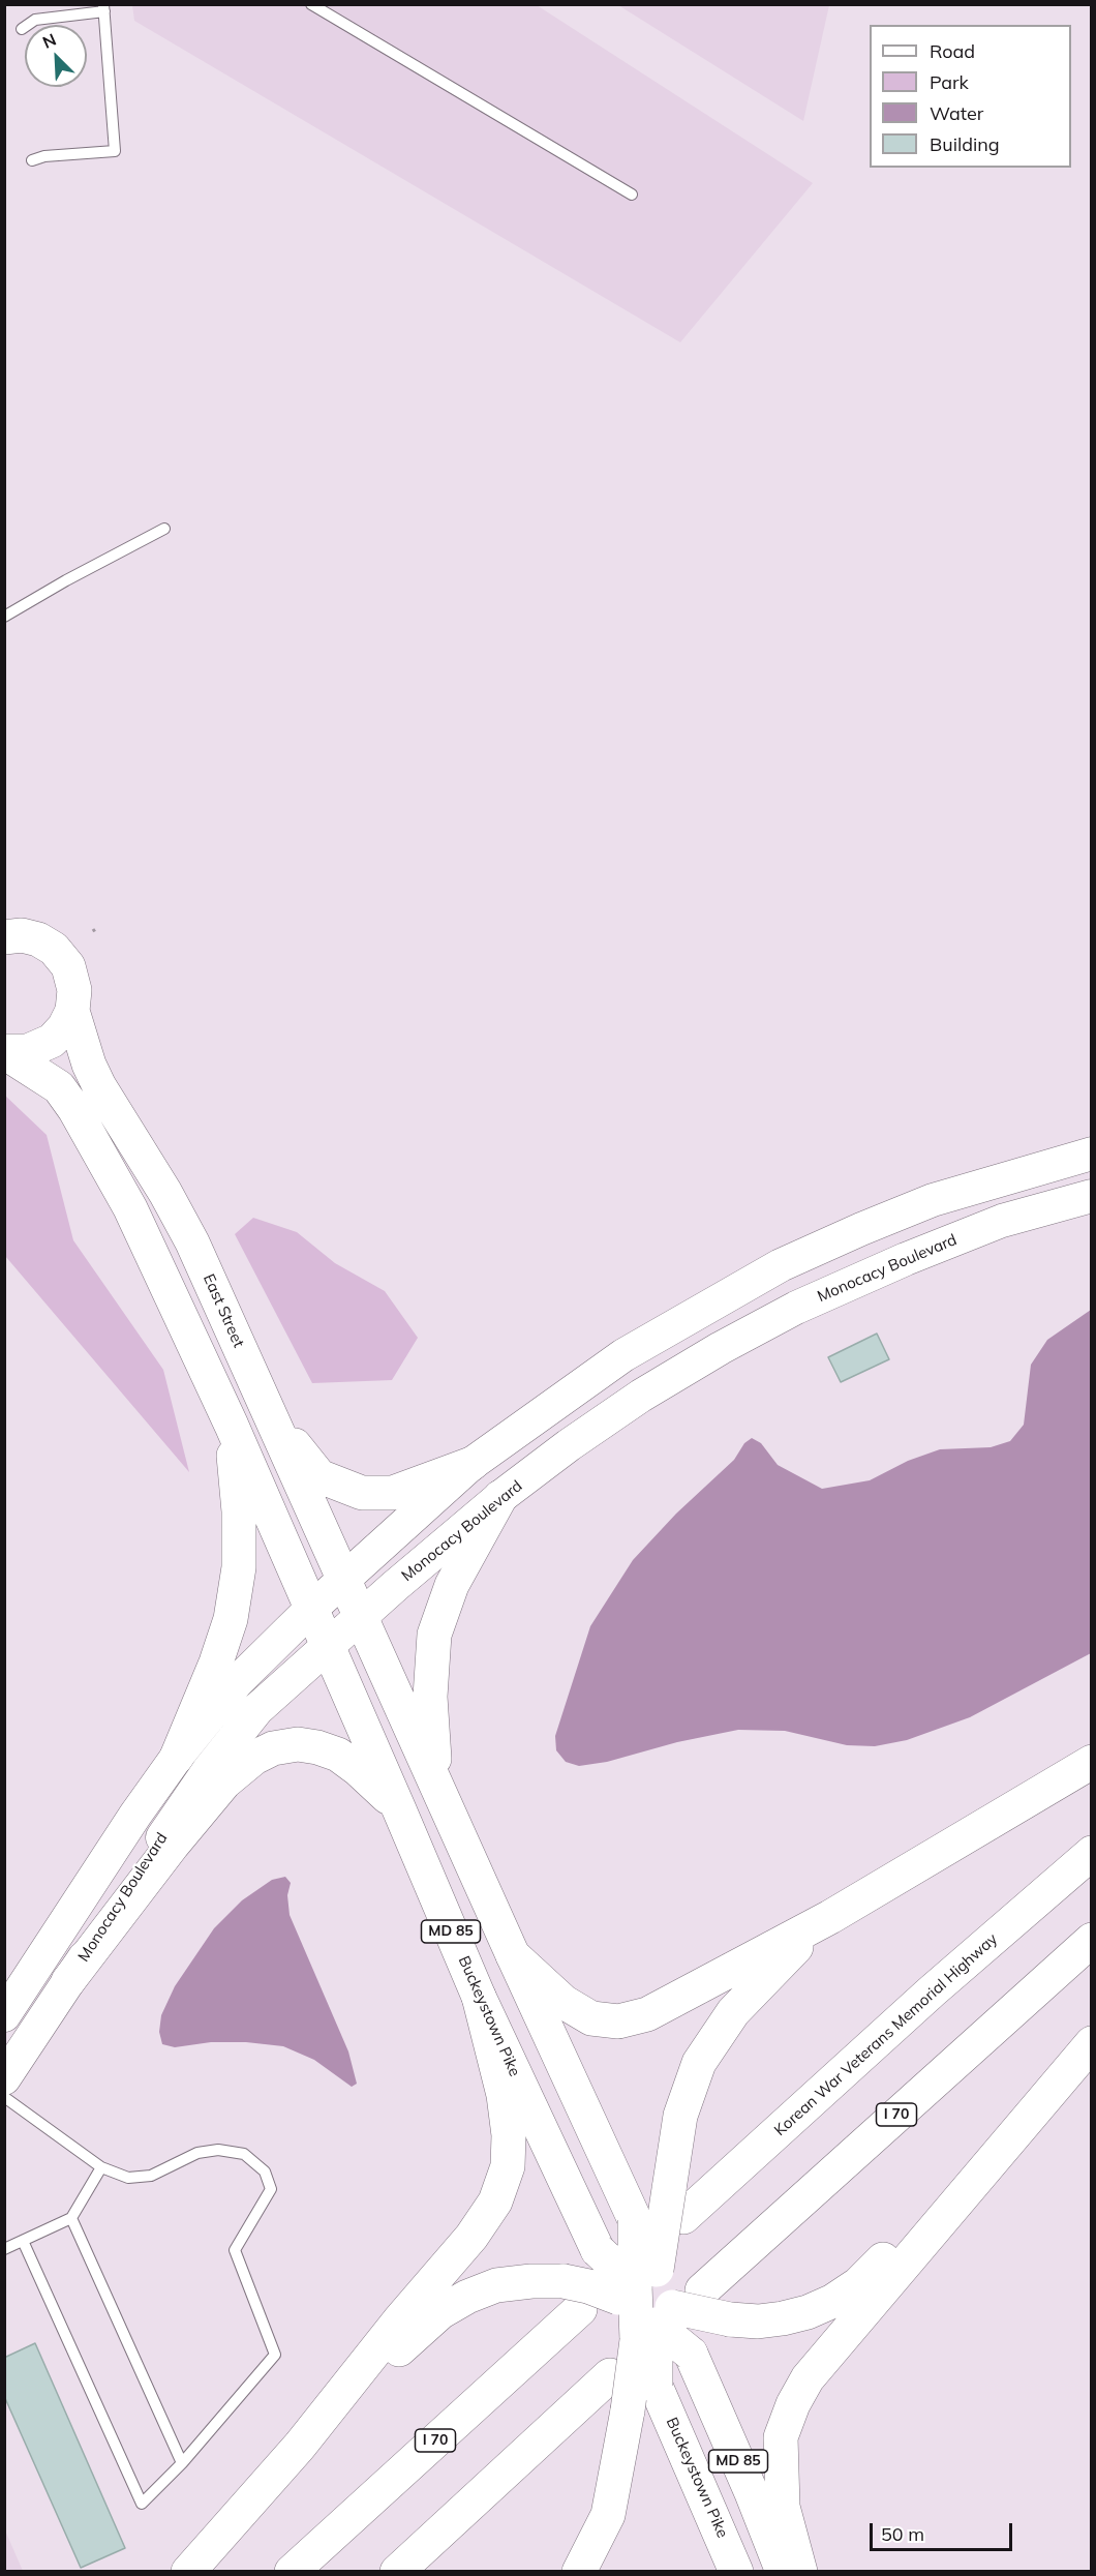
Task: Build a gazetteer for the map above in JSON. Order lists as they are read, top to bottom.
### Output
{
  "streets": {
    "main road": [
      "Monocacy Boulevard",
      "East Street",
      "MD 85",
      "Buckeystown Pike",
      "Korean War Veterans Memorial Highway",
      "I 70"
    ]
  },
  "crossings": [
    ["Monocacy Boulevard", "East Street"],
    ["Monocacy Boulevard", "MD 85"],
    ["Monocacy Boulevard", "Buckeystown Pike"],
    ["East Street", "MD 85"],
    ["MD 85", "Buckeystown Pike"]
  ],
  "legend": [
    "Road",
    "Park",
    "Water",
    "Building"
  ],
  "scale_bar": "50 m",
  "north": "top left"
}
